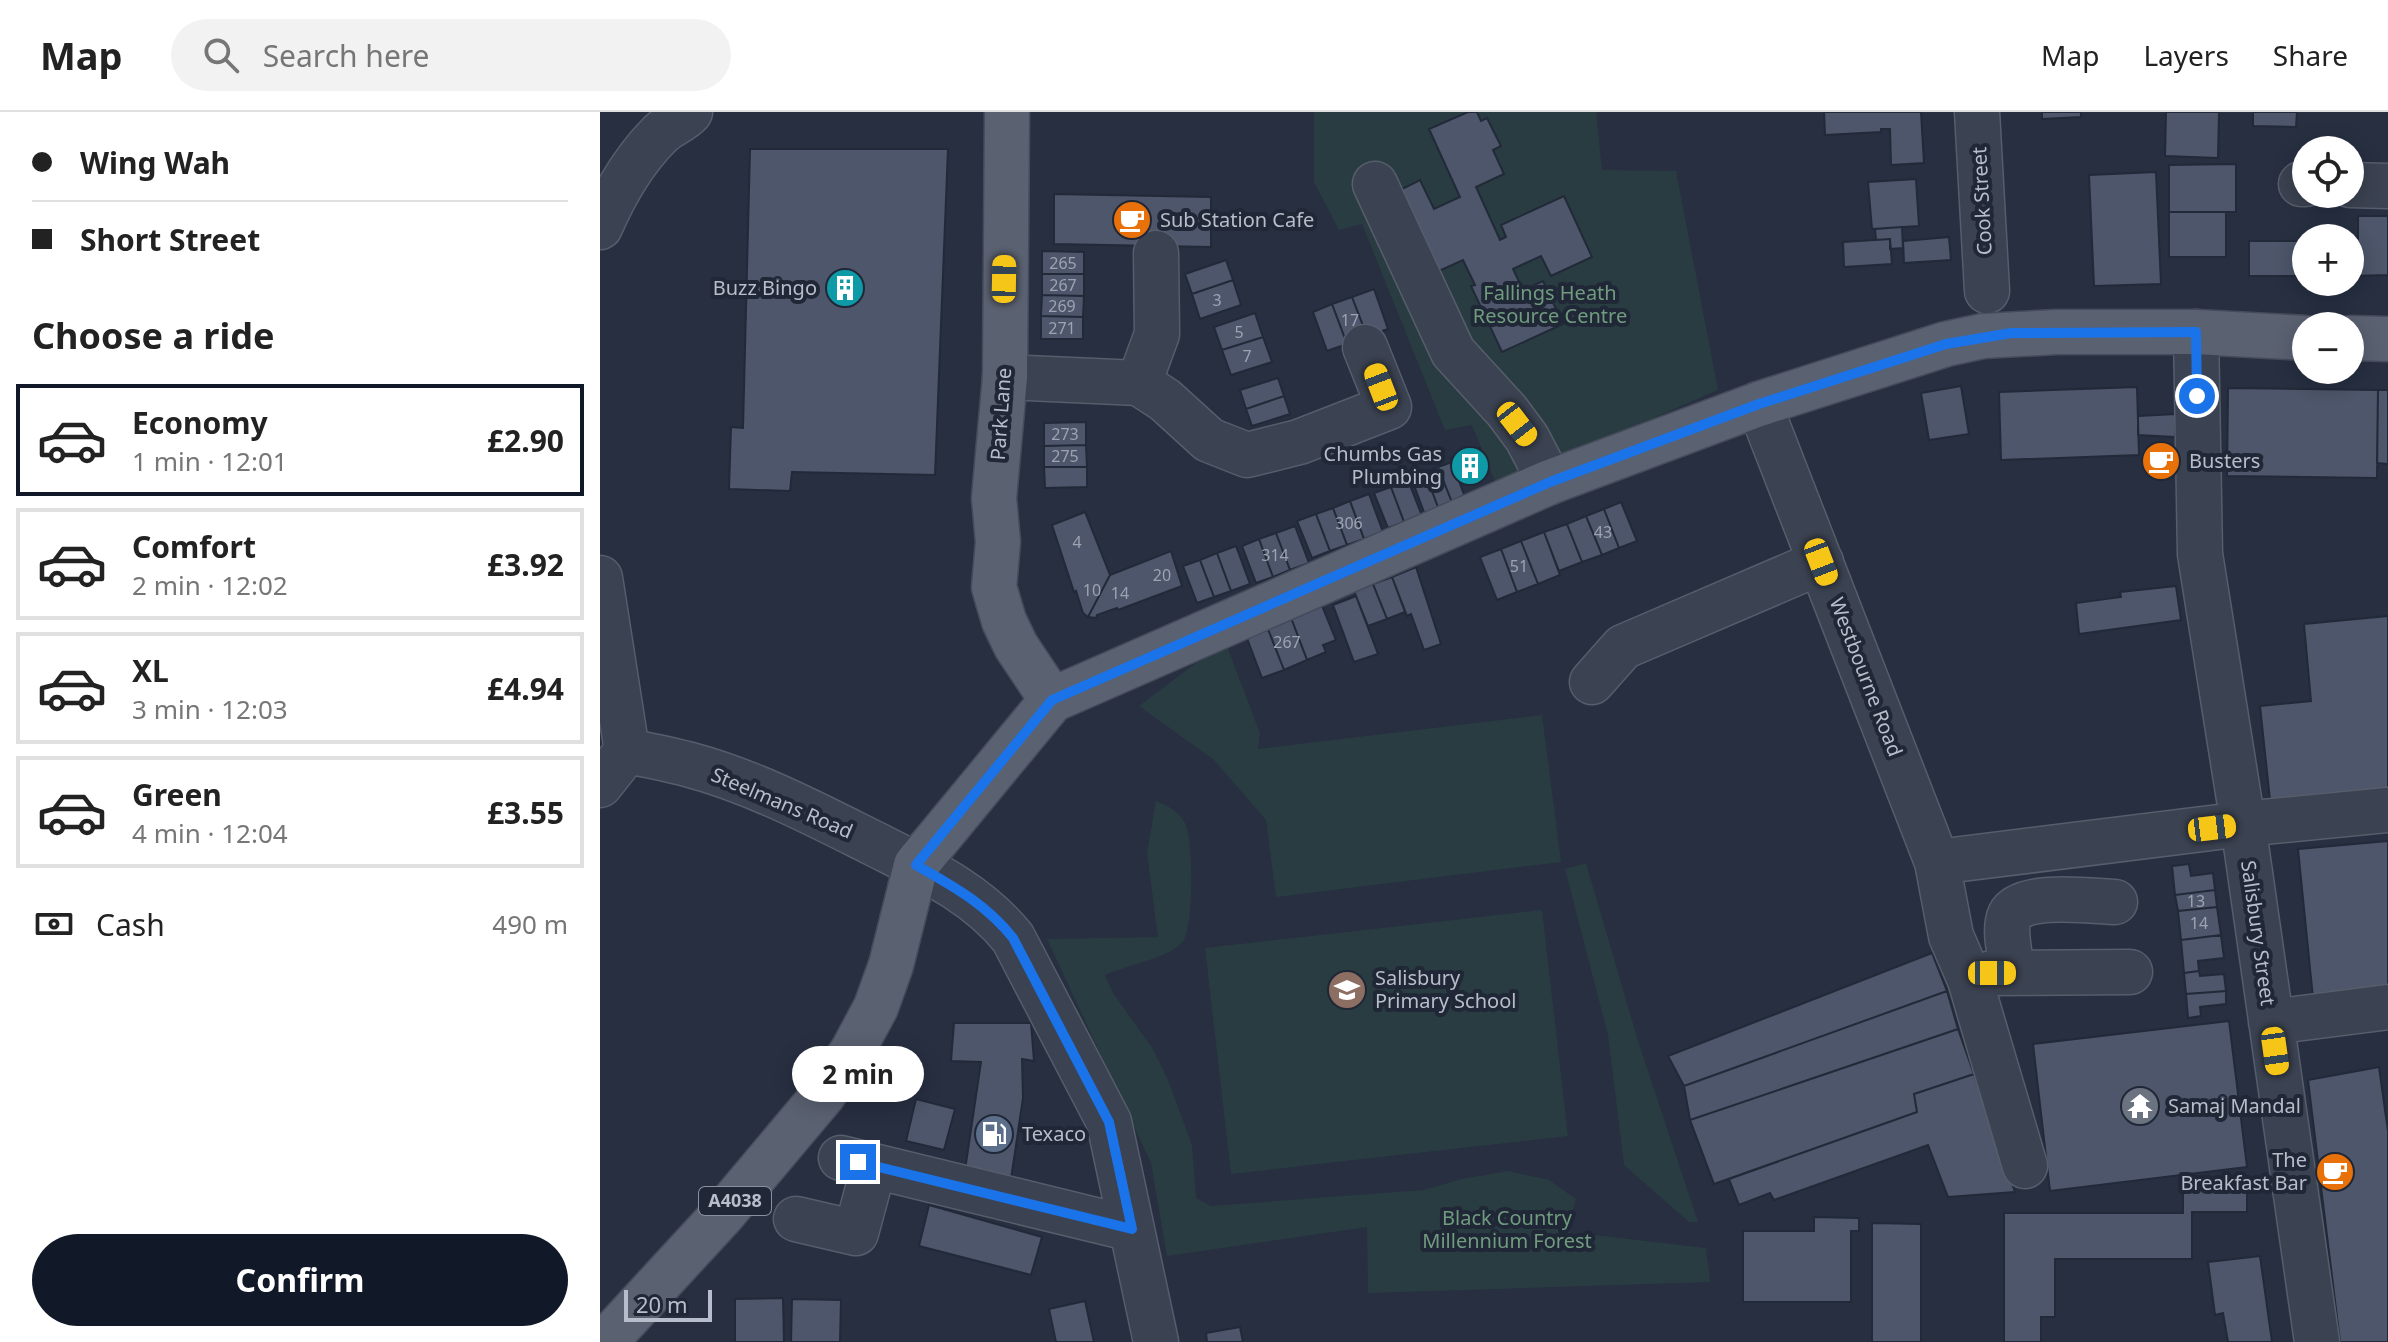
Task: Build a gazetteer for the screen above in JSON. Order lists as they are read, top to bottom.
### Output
{
  "streets": {
    "main road": ["Park Lane", "A4038"],
    "street": [
      "Cook Street",
      "Westbourne Road",
      "Steelmans Road",
      "Salisbury Street"
    ]
  },
  "crossings": [
    ["Park Lane", "A4038"],
    ["Westbourne Road", "A4038"],
    ["Steelmans Road", "A4038"],
    ["Salisbury Street", "A4038"]
  ],
  "parks": ["Fallings Heath Resource Centre", "Black Country Millennium Forest"],
  "places": {
    "cafe": ["Sub Station Cafe", "Busters", "The Breakfast Bar"],
    "building": ["Buzz Bingo", "Chumbs Gas Plumbing"],
    "school or university": ["Salisbury Primary School"],
    "temple": ["Samaj Mandal"],
    "fuel station": ["Texaco"]
  },
  "house_numbers": [
    "265",
    "267",
    "3",
    "269",
    "17",
    "271",
    "5",
    "7",
    "273",
    "275",
    "306",
    "43",
    "4",
    "314",
    "51",
    "20",
    "10",
    "14",
    "267",
    "13",
    "14"
  ],
  "scale_bar": "20 m",
  "page": {
    "header": "Map",
    "search": "Search here",
    "nav": ["Map", "Layers", "Share"],
    "banner": ["Wing Wah", "Short Street"],
    "map_buttons": ["+", "−"],
    "heading": "Choose a ride",
    "list": [
      {
        "name": "Economy",
        "note": "1 min · 12:01",
        "value": "£2.90"
      },
      {
        "name": "Comfort",
        "note": "2 min · 12:02",
        "value": "£3.92"
      },
      {
        "name": "XL",
        "note": "3 min · 12:03",
        "value": "£4.94"
      },
      {
        "name": "Green",
        "note": "4 min · 12:04",
        "value": "£3.55"
      }
    ],
    "pay": ["Cash", "490 m"],
    "bubble": "2 min",
    "buttons": "Confirm",
    "scale": "20 m"
  }
}
